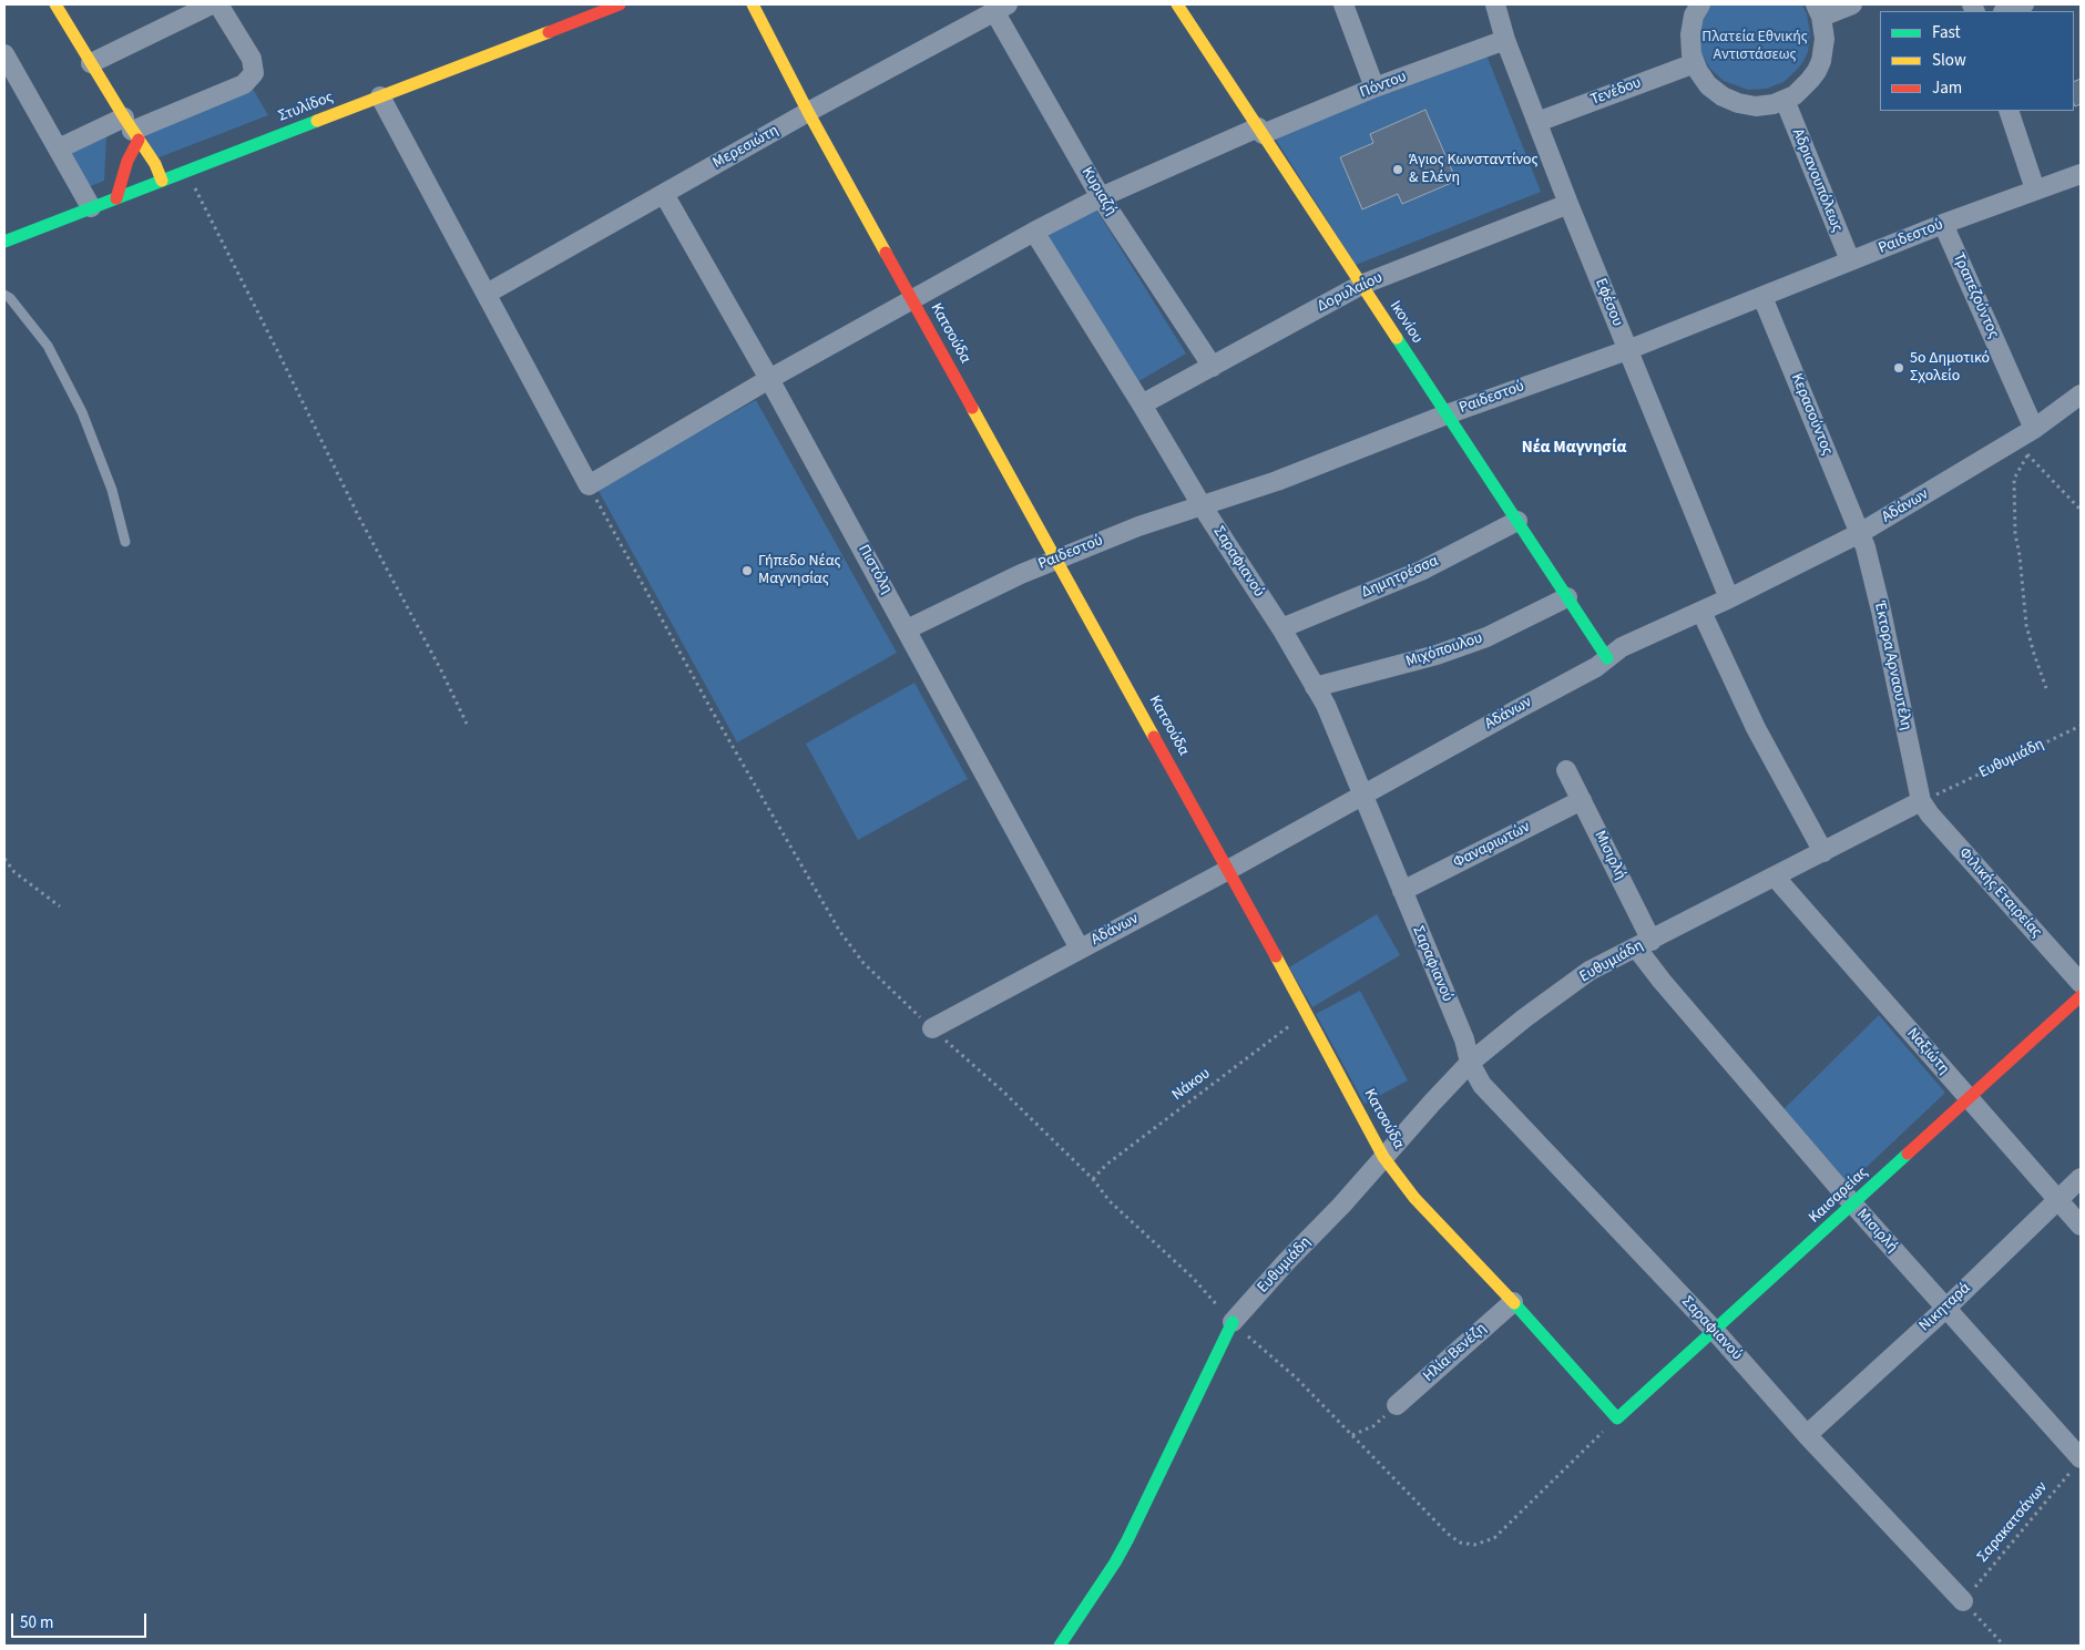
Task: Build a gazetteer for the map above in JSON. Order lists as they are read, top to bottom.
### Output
{
  "streets": {
    "street": [
      "Πόντου",
      "Τενέδου",
      "Στυλίδος",
      "Μερεσιώτη",
      "Αδριανουπόλεως",
      "Κυριαζή",
      "Ραιδεστού",
      "Δορυλαίου",
      "Τραπεζούντος",
      "Εφέσου",
      "Ικονίου",
      "Κατσούδα",
      "Κερασούντος",
      "Αδάνων",
      "Σαραφιανού",
      "Πιστόλη",
      "Δημητρέσσα",
      "Μιχόπουλου",
      "Έκτορα Αρναουτέλη",
      "Ευθυμιάδη",
      "Φαναριωτών",
      "Μισιρλή",
      "Φιλικής Εταιρείας",
      "Ναξιώτη",
      "Καισαρείας",
      "Νικηταρά",
      "Ηλία Βενέζη"
    ],
    "path": ["Νάκου", "Σαρακατσάνων"]
  },
  "crossings": [
    ["Πόντου", "Κυριαζή"],
    ["Πόντου", "Εφέσου"],
    ["Πόντου", "Ικονίου"],
    ["Πόντου", "Κατσούδα"],
    ["Πόντου", "Σαραφιανού"],
    ["Πόντου", "Πιστόλη"],
    ["Τενέδου", "Εφέσου"],
    ["Μερεσιώτη", "Κυριαζή"],
    ["Μερεσιώτη", "Κατσούδα"],
    ["Μερεσιώτη", "Πιστόλη"],
    ["Αδριανουπόλεως", "Ραιδεστού"],
    ["Κυριαζή", "Δορυλαίου"],
    ["Ραιδεστού", "Τραπεζούντος"],
    ["Ραιδεστού", "Εφέσου"],
    ["Ραιδεστού", "Ικονίου"],
    ["Ραιδεστού", "Κατσούδα"],
    ["Ραιδεστού", "Κερασούντος"],
    ["Ραιδεστού", "Σαραφιανού"],
    ["Ραιδεστού", "Πιστόλη"],
    ["Δορυλαίου", "Εφέσου"],
    ["Δορυλαίου", "Ικονίου"],
    ["Δορυλαίου", "Σαραφιανού"],
    ["Τραπεζούντος", "Αδάνων"],
    ["Εφέσου", "Αδάνων"],
    ["Ικονίου", "Αδάνων"],
    ["Ικονίου", "Δημητρέσσα"],
    ["Ικονίου", "Μιχόπουλου"],
    ["Κατσούδα", "Αδάνων"],
    ["Κατσούδα", "Ευθυμιάδη"],
    ["Κατσούδα", "Νάκου"],
    ["Κατσούδα", "Καισαρείας"],
    ["Κατσούδα", "Ηλία Βενέζη"],
    ["Κερασούντος", "Αδάνων"],
    ["Κερασούντος", "Έκτορα Αρναουτέλη"],
    ["Αδάνων", "Σαραφιανού"],
    ["Αδάνων", "Πιστόλη"],
    ["Αδάνων", "Έκτορα Αρναουτέλη"],
    ["Σαραφιανού", "Δημητρέσσα"],
    ["Σαραφιανού", "Μιχόπουλου"],
    ["Σαραφιανού", "Ευθυμιάδη"],
    ["Σαραφιανού", "Φαναριωτών"],
    ["Σαραφιανού", "Καισαρείας"],
    ["Σαραφιανού", "Νικηταρά"],
    ["Σαραφιανού", "Σαρακατσάνων"],
    ["Έκτορα Αρναουτέλη", "Ευθυμιάδη"],
    ["Έκτορα Αρναουτέλη", "Φιλικής Εταιρείας"],
    ["Ευθυμιάδη", "Μισιρλή"],
    ["Ευθυμιάδη", "Φιλικής Εταιρείας"],
    ["Ευθυμιάδη", "Ναξιώτη"],
    ["Φαναριωτών", "Μισιρλή"],
    ["Μισιρλή", "Καισαρείας"],
    ["Μισιρλή", "Νικηταρά"],
    ["Μισιρλή", "Σαρακατσάνων"],
    ["Ναξιώτη", "Καισαρείας"],
    ["Ναξιώτη", "Νικηταρά"]
  ],
  "districts": ["Νέα Μαγνησία"],
  "parks": ["Πλατεία Εθνικής Αντιστάσεως"],
  "places": ["Άγιος Κωνσταντίνος & Ελένη", "5ο Δημοτικό Σχολείο", "Γήπεδο Νέας Μαγνησίας"],
  "legend": ["Fast", "Slow", "Jam"],
  "scale_bar": "50 m"
}
